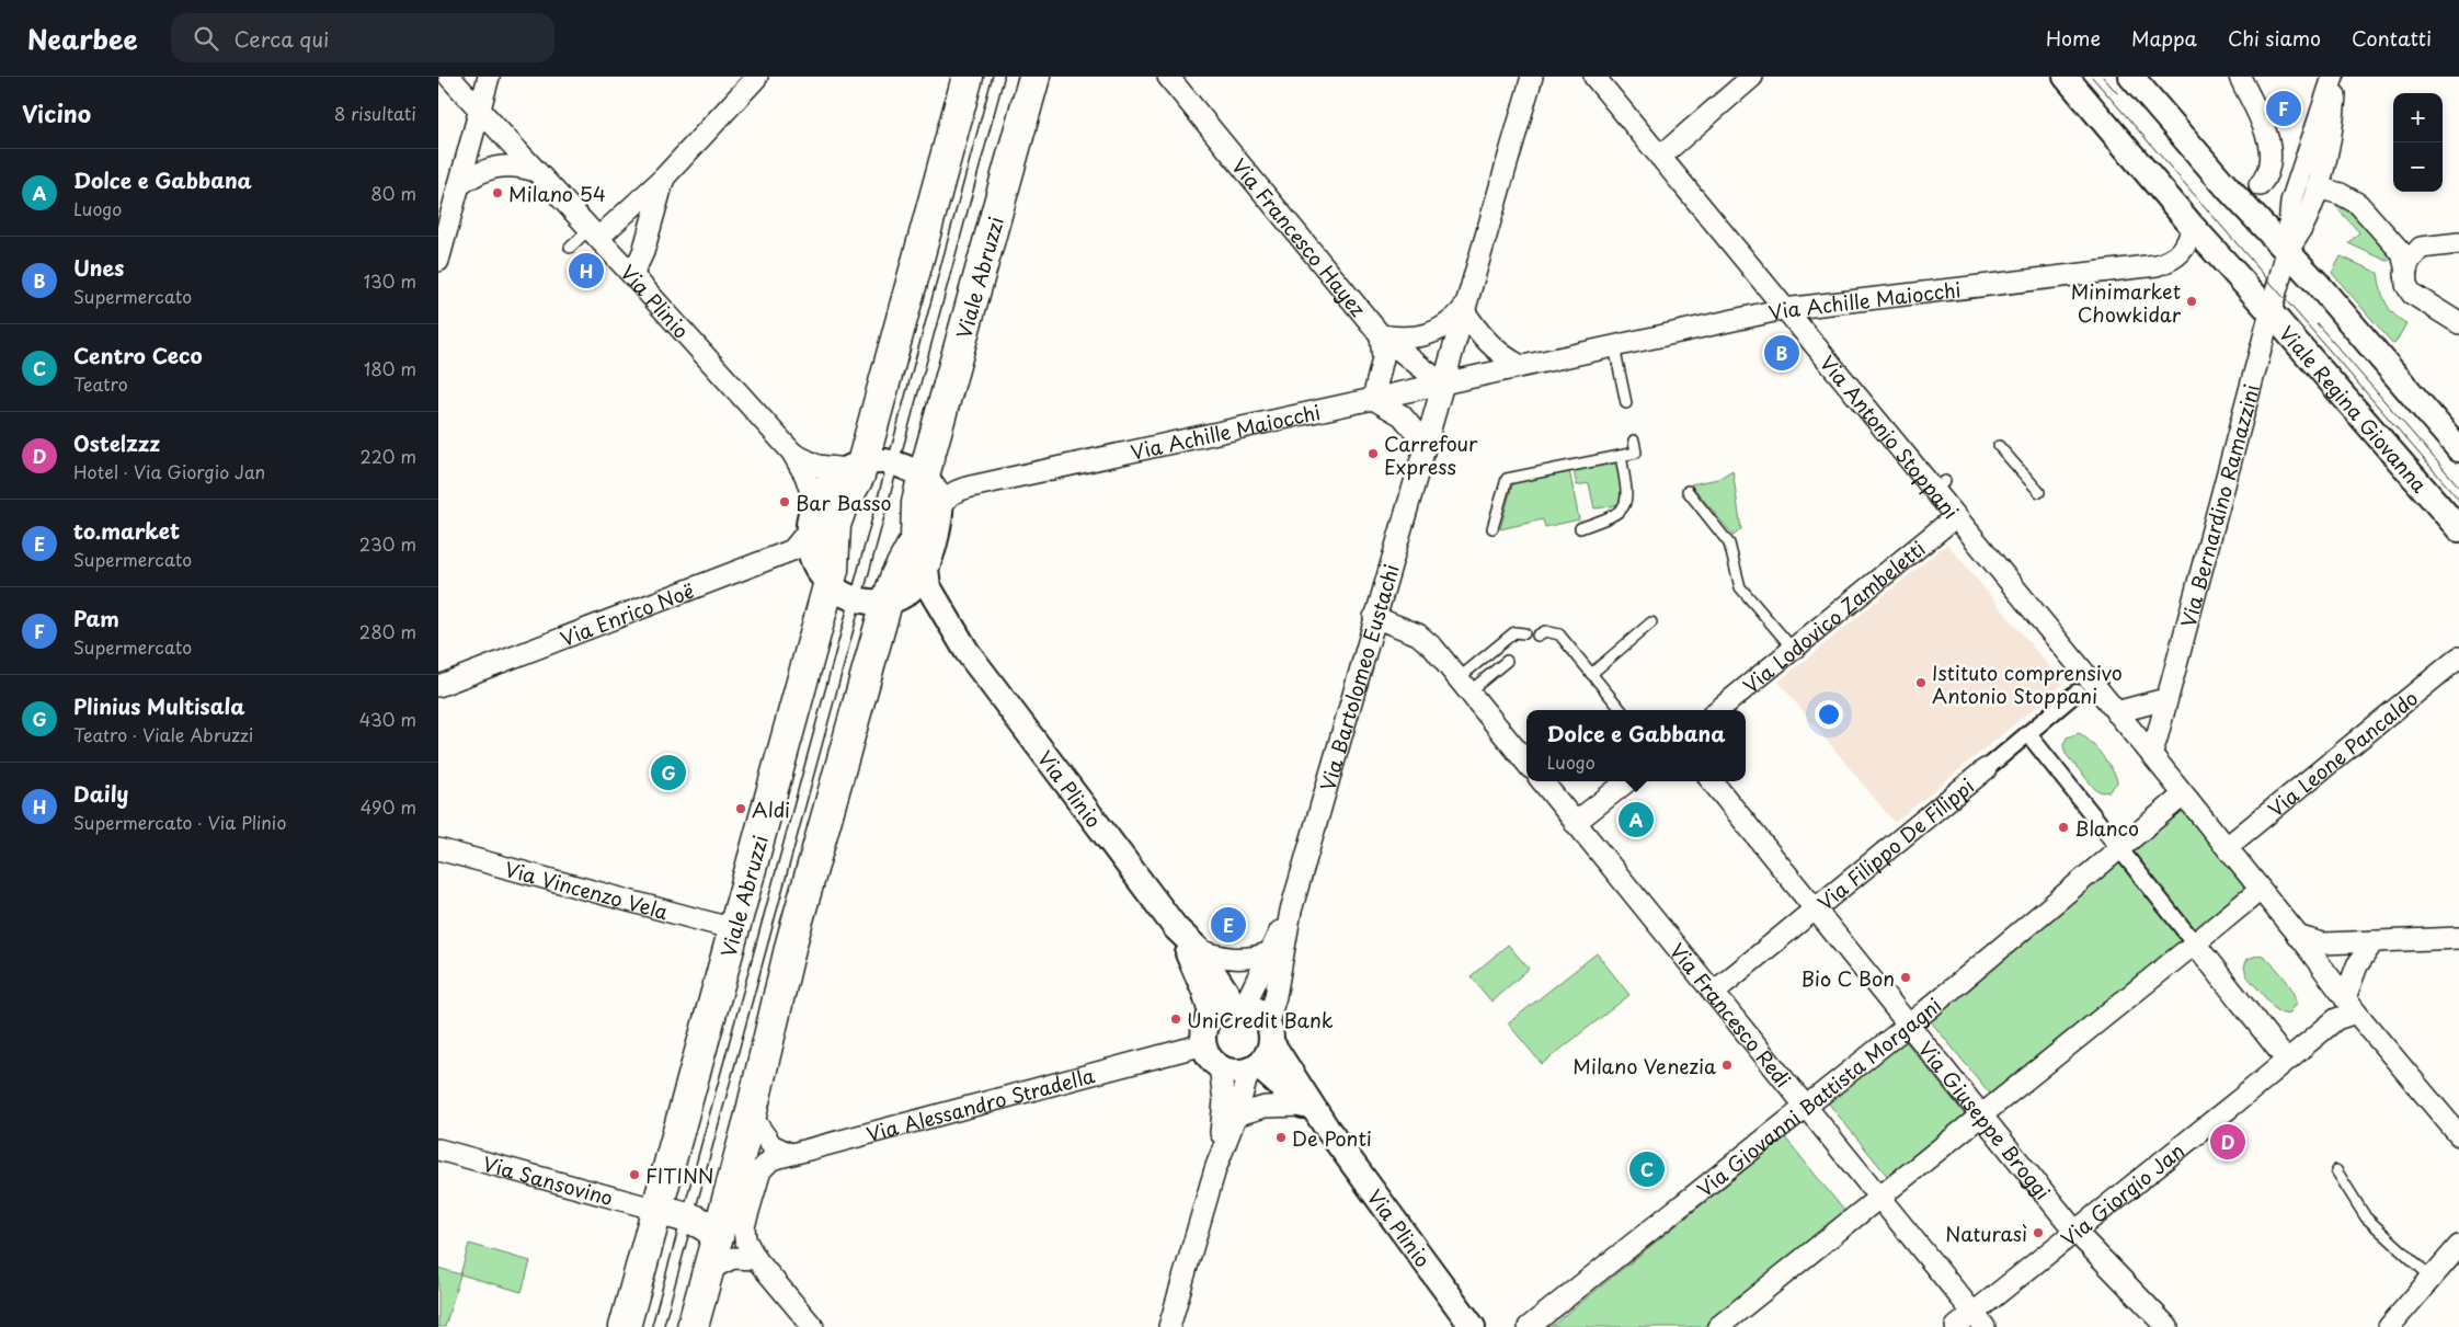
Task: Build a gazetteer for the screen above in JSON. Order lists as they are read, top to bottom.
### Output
{
  "streets": {
    "main road": ["Viale Abruzzi"],
    "street": [
      "Via Francesco Hayez",
      "Via Plinio",
      "Via Achille Maiocchi",
      "Viale Regina Giovanna",
      "Via Antonio Stoppani",
      "Via Bernardino Ramazzini",
      "Via Enrico Noë",
      "Via Lodovico Zambeletti",
      "Via Bartolomeo Eustachi",
      "Via Leone Pancaldo",
      "Via Filippo De Filippi",
      "Via Vincenzo Vela",
      "Via Francesco Redi",
      "Via Giovanni Battista Morgagni",
      "Via Alessandro Stradella",
      "Via Giuseppe Broggi",
      "Via Sansovino",
      "Via Giorgio Jan"
    ]
  },
  "crossings": [
    ["Via Francesco Hayez", "Via Achille Maiocchi"],
    ["Via Francesco Hayez", "Via Bartolomeo Eustachi"],
    ["Viale Abruzzi", "Via Plinio"],
    ["Viale Abruzzi", "Via Vincenzo Vela"],
    ["Viale Abruzzi", "Via Alessandro Stradella"],
    ["Viale Abruzzi", "Via Sansovino"],
    ["Via Plinio", "Via Bartolomeo Eustachi"],
    ["Via Plinio", "Via Alessandro Stradella"],
    ["Via Achille Maiocchi", "Viale Regina Giovanna"],
    ["Via Achille Maiocchi", "Via Antonio Stoppani"],
    ["Via Achille Maiocchi", "Via Bartolomeo Eustachi"],
    ["Viale Regina Giovanna", "Via Bernardino Ramazzini"],
    ["Via Antonio Stoppani", "Via Bernardino Ramazzini"],
    ["Via Antonio Stoppani", "Via Lodovico Zambeletti"],
    ["Via Antonio Stoppani", "Via Leone Pancaldo"],
    ["Via Antonio Stoppani", "Via Giovanni Battista Morgagni"],
    ["Via Antonio Stoppani", "Via Giorgio Jan"],
    ["Via Bartolomeo Eustachi", "Via Alessandro Stradella"],
    ["Via Filippo De Filippi", "Via Francesco Redi"],
    ["Via Filippo De Filippi", "Via Giuseppe Broggi"],
    ["Via Francesco Redi", "Via Giovanni Battista Morgagni"],
    ["Via Francesco Redi", "Via Giorgio Jan"],
    ["Via Giovanni Battista Morgagni", "Via Giuseppe Broggi"],
    ["Via Giuseppe Broggi", "Via Giorgio Jan"]
  ],
  "places": [
    "Milano 54",
    "Minimarket Chowkidar",
    "Carrefour Express",
    "Bar Basso",
    "Istituto comprensivo Antonio Stoppani",
    "Aldi",
    "Blanco",
    "Bio C Bon",
    "UniCredit Bank",
    "Milano Venezia",
    "De Ponti",
    "FITINN",
    "Naturasì"
  ],
  "page": {
    "header": "Nearbee",
    "search": "Cerca qui",
    "nav": [
      "Home",
      "Mappa",
      "Chi siamo",
      "Contatti"
    ],
    "heading": ["Vicino", "8 risultati"],
    "pins": [
      "F",
      "H",
      "B",
      "G",
      "A",
      "E",
      "D",
      "C"
    ],
    "map_buttons": ["+", "−"],
    "list": [
      {
        "mark": "A",
        "name": "Dolce e Gabbana",
        "note": "Luogo",
        "value": "80 m"
      },
      {
        "mark": "B",
        "name": "Unes",
        "note": "Supermercato",
        "value": "130 m"
      },
      {
        "mark": "C",
        "name": "Centro Ceco",
        "note": "Teatro",
        "value": "180 m"
      },
      {
        "mark": "D",
        "name": "Ostelzzz",
        "note": "Hotel · Via Giorgio Jan",
        "value": "220 m"
      },
      {
        "mark": "E",
        "name": "to.market",
        "note": "Supermercato",
        "value": "230 m"
      },
      {
        "mark": "F",
        "name": "Pam",
        "note": "Supermercato",
        "value": "280 m"
      },
      {
        "mark": "G",
        "name": "Plinius Multisala",
        "note": "Teatro · Viale Abruzzi",
        "value": "430 m"
      },
      {
        "mark": "H",
        "name": "Daily",
        "note": "Supermercato · Via Plinio",
        "value": "490 m"
      }
    ],
    "popup": ["Dolce e Gabbana", "Luogo"]
  }
}
